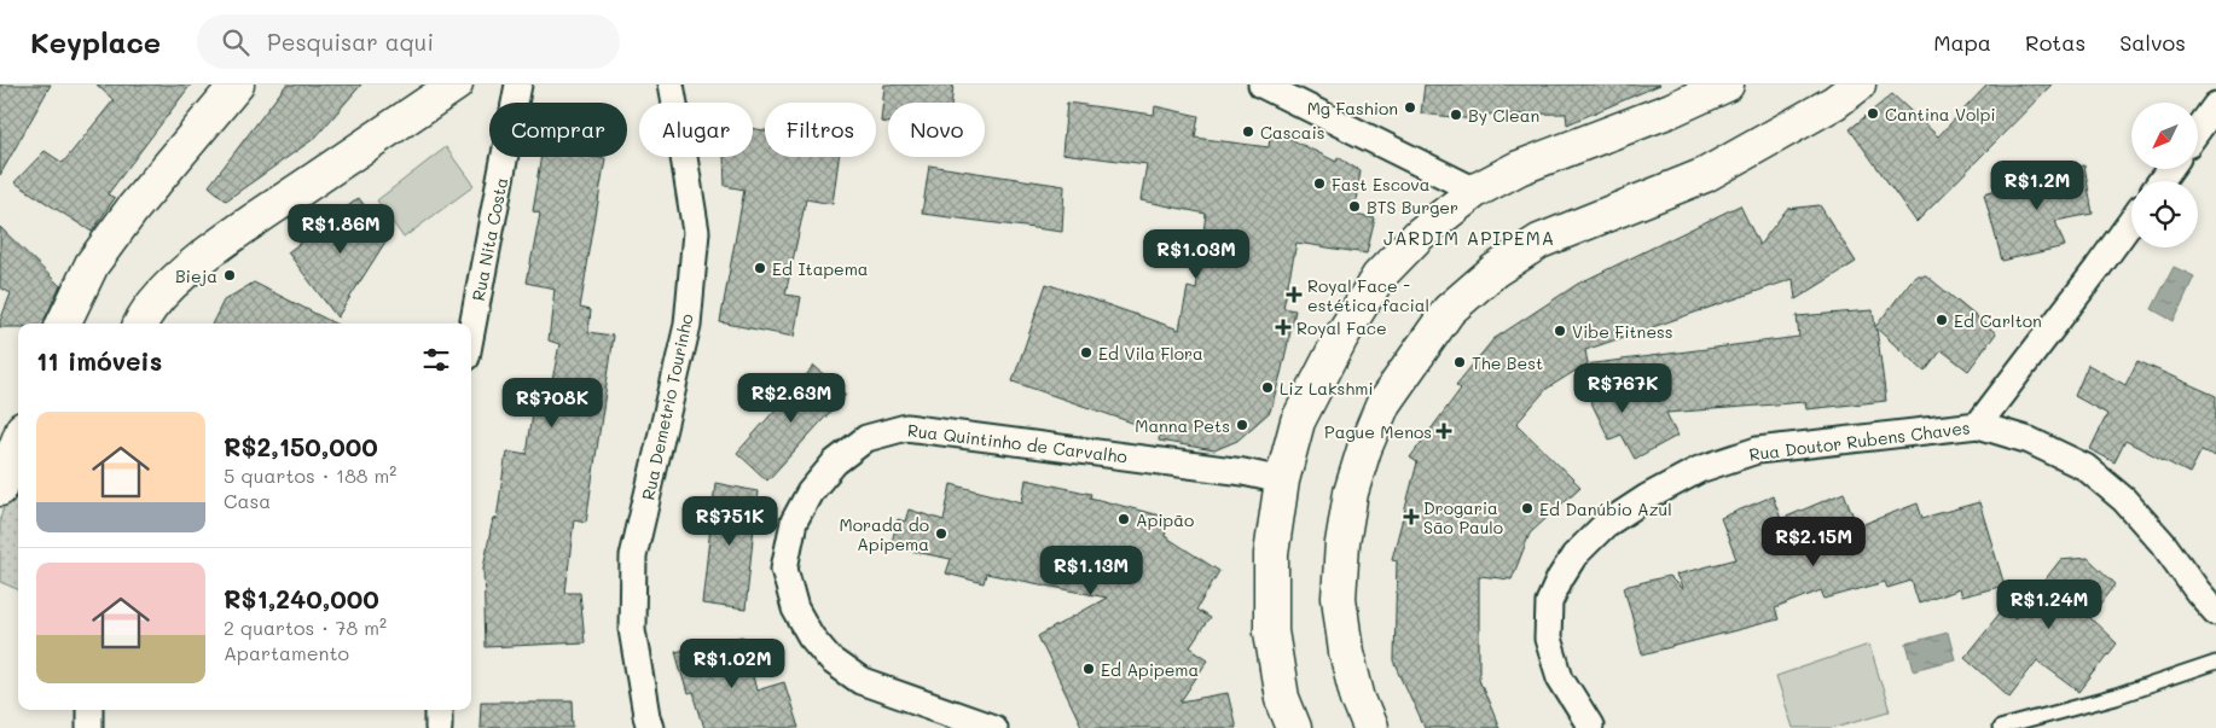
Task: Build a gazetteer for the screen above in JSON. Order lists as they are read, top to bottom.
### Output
{
  "streets": {
    "street": [
      "Rua Nita Costa",
      "Rua Demetrio Tourinho",
      "Rua Doutor Rubens Chaves",
      "Rua Quintinho de Carvalho"
    ]
  },
  "districts": ["JARDIM APIPEMA"],
  "places": {
    "other": [
      "Mg Fashion",
      "Cantina Volpi",
      "By Clean",
      "Cascais",
      "Fast Escova",
      "BTS Burger",
      "Ed Itapema",
      "Bieja",
      "Ed Carlton",
      "Vibe Fitness",
      "Ed Vila Flora",
      "The Best",
      "Liz Lakshmi",
      "Manna Pets",
      "Ed Danúbio Azul",
      "Apipão",
      "Morada do Apipema",
      "Ed Apipema"
    ],
    "health": [
      "Royal Face - estética facial",
      "Royal Face",
      "Pague Menos",
      "Drogaria São Paulo"
    ]
  },
  "north": "bottom left",
  "page": {
    "header": "Keyplace",
    "search": "Pesquisar aqui",
    "nav": ["Mapa", "Rotas", "Salvos"],
    "chip": [
      "Comprar",
      "Alugar",
      "Filtros",
      "Novo"
    ],
    "price": [
      "R$1.2M",
      "R$1.86M",
      "R$1.03M",
      "R$767K",
      "R$2.63M",
      "R$708K",
      "R$751K",
      "R$2.15M",
      "R$1.13M",
      "R$1.24M",
      "R$1.02M"
    ],
    "heading": "11 imóveis",
    "list": [
      {
        "name": "R$2,150,000",
        "note": "5 quartos · 188 m² · Casa"
      },
      {
        "name": "R$1,240,000",
        "note": "2 quartos · 78 m² · Apartamento"
      }
    ]
  }
}
